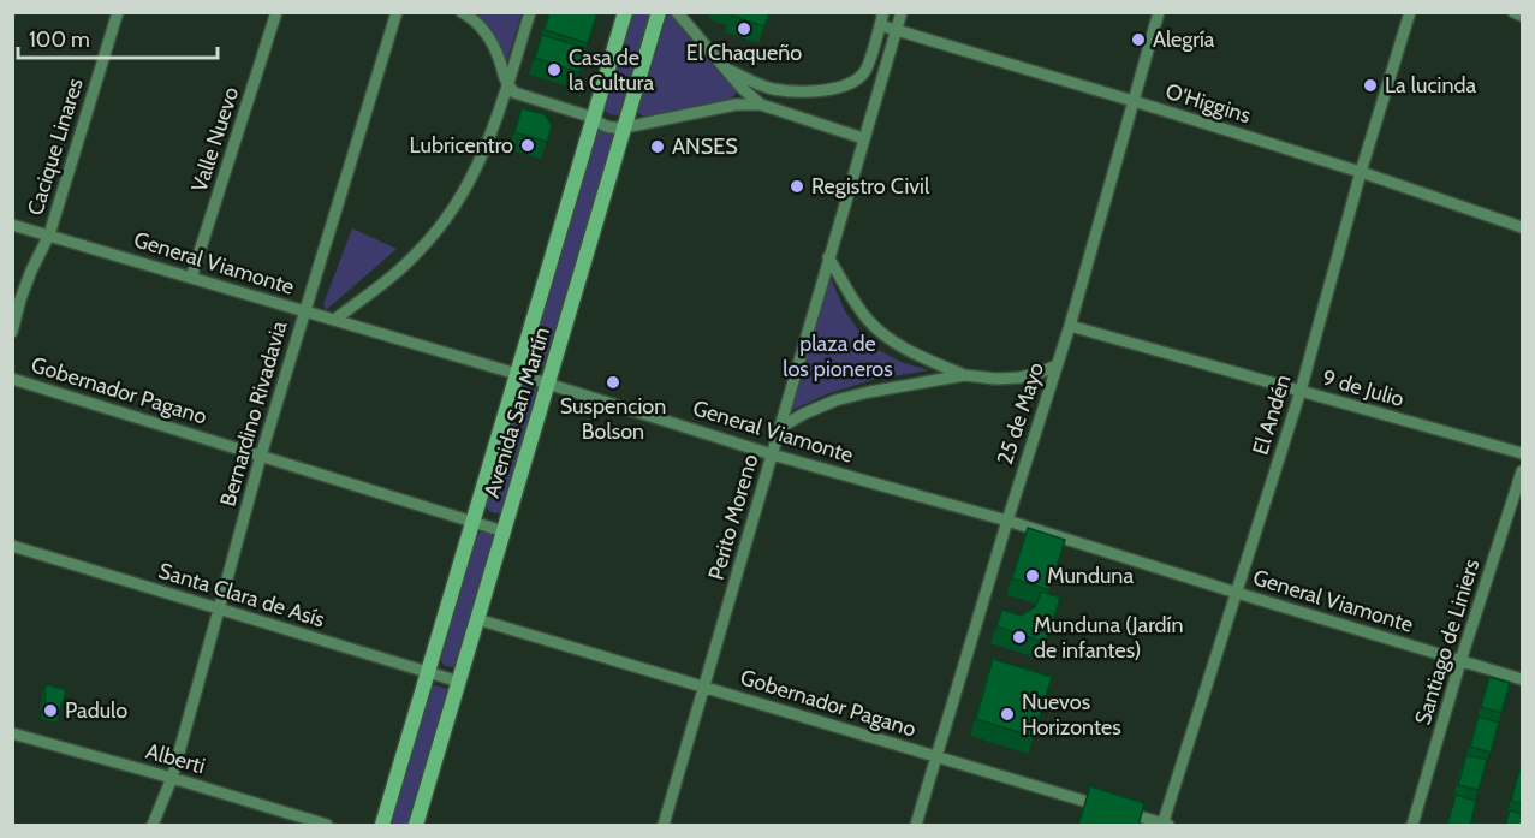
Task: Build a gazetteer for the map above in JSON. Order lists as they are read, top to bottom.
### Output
{
  "streets": {
    "main road": ["Avenida San Martín"],
    "street": [
      "O'Higgins",
      "Valle Nuevo",
      "Cacique Linares",
      "General Viamonte",
      "9 de Julio",
      "Gobernador Pagano",
      "Bernardino Rivadavia",
      "25 de Mayo",
      "El Andén",
      "Perito Moreno",
      "Santa Clara de Asís",
      "Santiago de Liniers",
      "Alberti"
    ]
  },
  "crossings": [
    ["O'Higgins", "25 de Mayo"],
    ["O'Higgins", "El Andén"],
    ["O'Higgins", "Perito Moreno"],
    ["Valle Nuevo", "General Viamonte"],
    ["Cacique Linares", "General Viamonte"],
    ["General Viamonte", "Avenida San Martín"],
    ["General Viamonte", "Bernardino Rivadavia"],
    ["General Viamonte", "25 de Mayo"],
    ["General Viamonte", "El Andén"],
    ["General Viamonte", "Perito Moreno"],
    ["General Viamonte", "Santiago de Liniers"],
    ["9 de Julio", "25 de Mayo"],
    ["9 de Julio", "El Andén"],
    ["Gobernador Pagano", "Avenida San Martín"],
    ["Gobernador Pagano", "Bernardino Rivadavia"],
    ["Gobernador Pagano", "25 de Mayo"],
    ["Gobernador Pagano", "El Andén"],
    ["Gobernador Pagano", "Perito Moreno"],
    ["Avenida San Martín", "Santa Clara de Asís"],
    ["Bernardino Rivadavia", "Santa Clara de Asís"],
    ["Bernardino Rivadavia", "Alberti"]
  ],
  "parks": ["plaza de los pioneros"],
  "places": [
    "El Chaqueño",
    "Alegría",
    "Casa de la Cultura",
    "La lucinda",
    "Lubricentro",
    "ANSES",
    "Registro Civil",
    "Suspencion Bolson",
    "Munduna",
    "Munduna (Jardín de infantes)",
    "Padulo",
    "Nuevos Horizontes"
  ],
  "scale_bar": "100 m"
}
